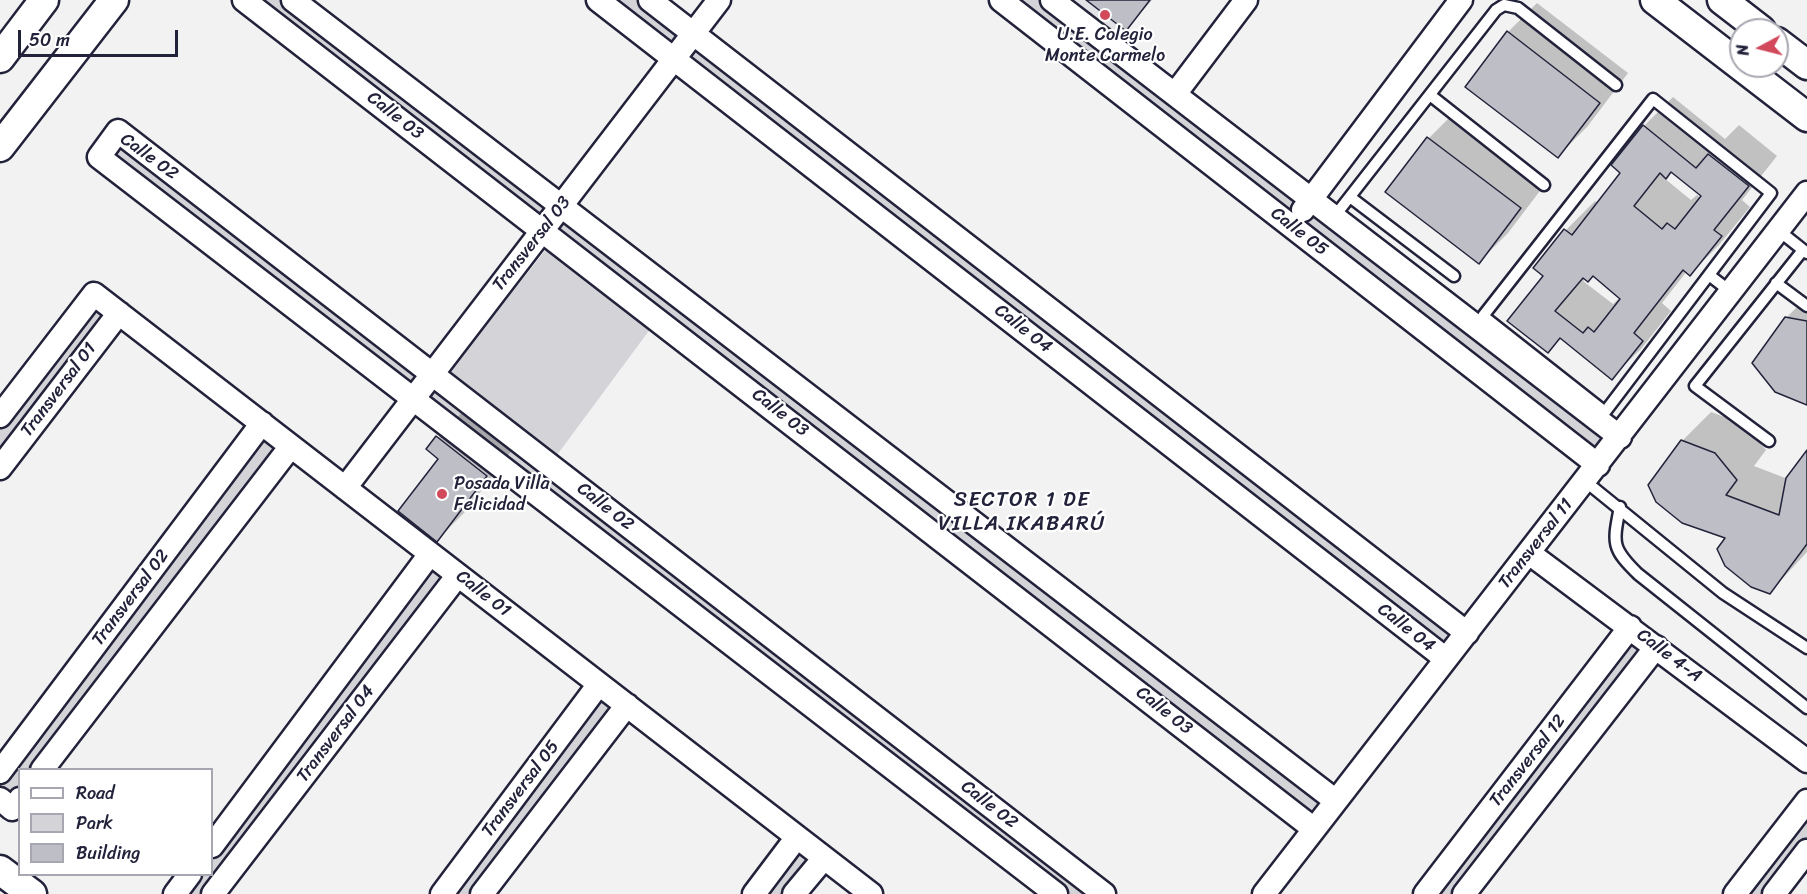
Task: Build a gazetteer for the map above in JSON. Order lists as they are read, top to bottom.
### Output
{
  "streets": {
    "street": [
      "Calle 03",
      "Calle 02",
      "Calle 05",
      "Transversal 03",
      "Calle 04",
      "Transversal 01",
      "Transversal 11",
      "Calle 01",
      "Transversal 02",
      "Calle 4-A",
      "Transversal 04",
      "Transversal 12",
      "Transversal 05"
    ]
  },
  "crossings": [
    ["Calle 03", "Transversal 03"],
    ["Calle 03", "Transversal 11"],
    ["Calle 02", "Transversal 03"],
    ["Calle 05", "Transversal 11"],
    ["Transversal 03", "Calle 04"],
    ["Transversal 03", "Calle 01"],
    ["Calle 04", "Transversal 11"],
    ["Transversal 01", "Calle 01"],
    ["Transversal 11", "Calle 4-A"],
    ["Calle 01", "Transversal 02"],
    ["Calle 01", "Transversal 04"],
    ["Calle 01", "Transversal 05"],
    ["Calle 4-A", "Transversal 12"]
  ],
  "districts": ["SECTOR 1 DE VILLA IKABARÚ"],
  "places": ["U.E. Colegio Monte Carmelo", "Posada Villa Felicidad"],
  "legend": ["Road", "Park", "Building"],
  "scale_bar": "50 m",
  "north": "left"
}
